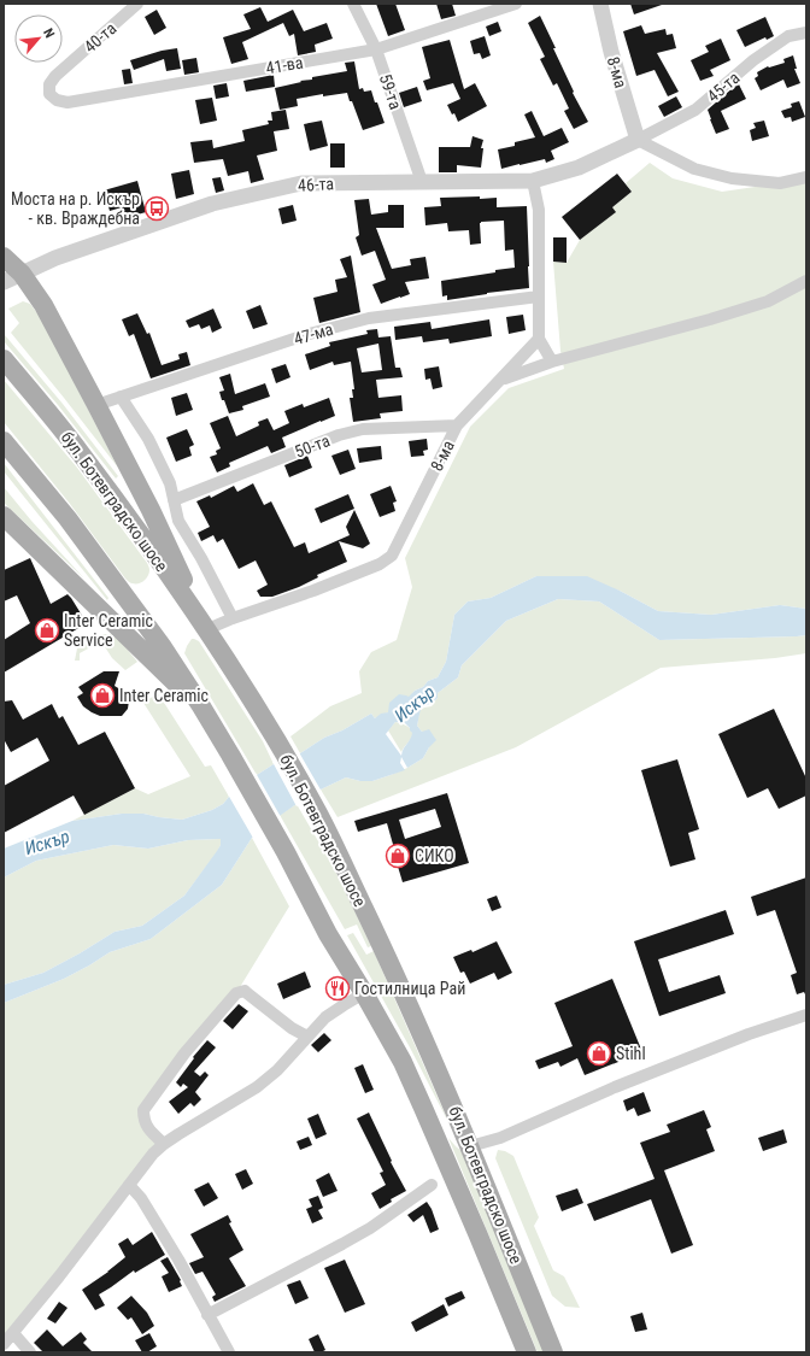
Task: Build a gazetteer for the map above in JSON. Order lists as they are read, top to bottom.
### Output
{
  "streets": {
    "main road": ["бул. Ботевградско шосе"],
    "street": [
      "40-та",
      "41-ва",
      "8-ма",
      "45-та",
      "59-та",
      "46-та",
      "47-ма",
      "50-та"
    ]
  },
  "crossings": [
    ["40-та", "41-ва"],
    ["41-ва", "59-та"],
    ["8-ма", "45-та"],
    ["8-ма", "46-та"],
    ["8-ма", "50-та"],
    ["8-ма", "бул. Ботевградско шосе"],
    ["45-та", "46-та"],
    ["59-та", "46-та"]
  ],
  "water": ["Искър"],
  "places": {
    "bus stop": ["Моста на р. Искър - кв. Враждебна"],
    "shop": [
      "Inter Ceramic Service",
      "Inter Ceramic",
      "СИКО",
      "Stihl"
    ],
    "restaurant": ["Гостилница Рай"]
  },
  "north": "top right"
}
